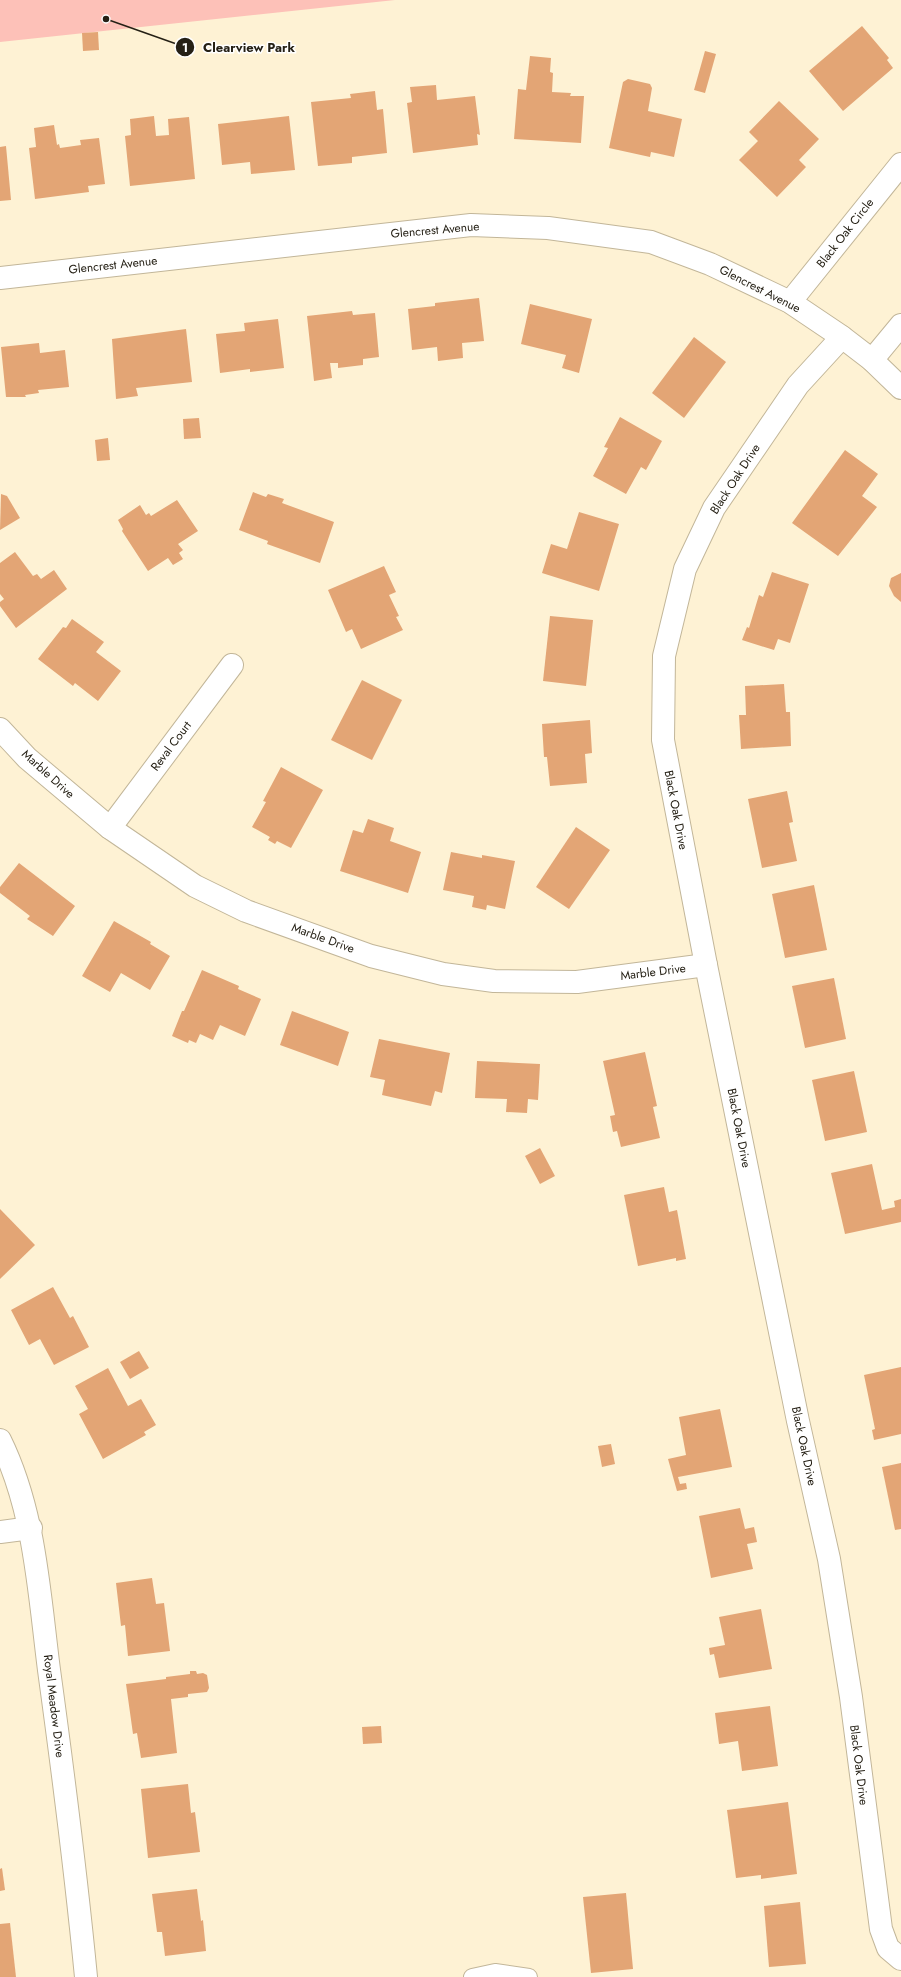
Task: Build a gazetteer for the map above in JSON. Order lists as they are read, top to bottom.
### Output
{
  "streets": {
    "street": [
      "Glencrest Avenue",
      "Black Oak Circle",
      "Black Oak Drive",
      "Reval Court",
      "Marble Drive",
      "Royal Meadow Drive"
    ]
  },
  "crossings": [
    ["Glencrest Avenue", "Black Oak Circle"],
    ["Glencrest Avenue", "Black Oak Drive"],
    ["Black Oak Drive", "Marble Drive"],
    ["Reval Court", "Marble Drive"]
  ],
  "places": ["Clearview Park"]
}
